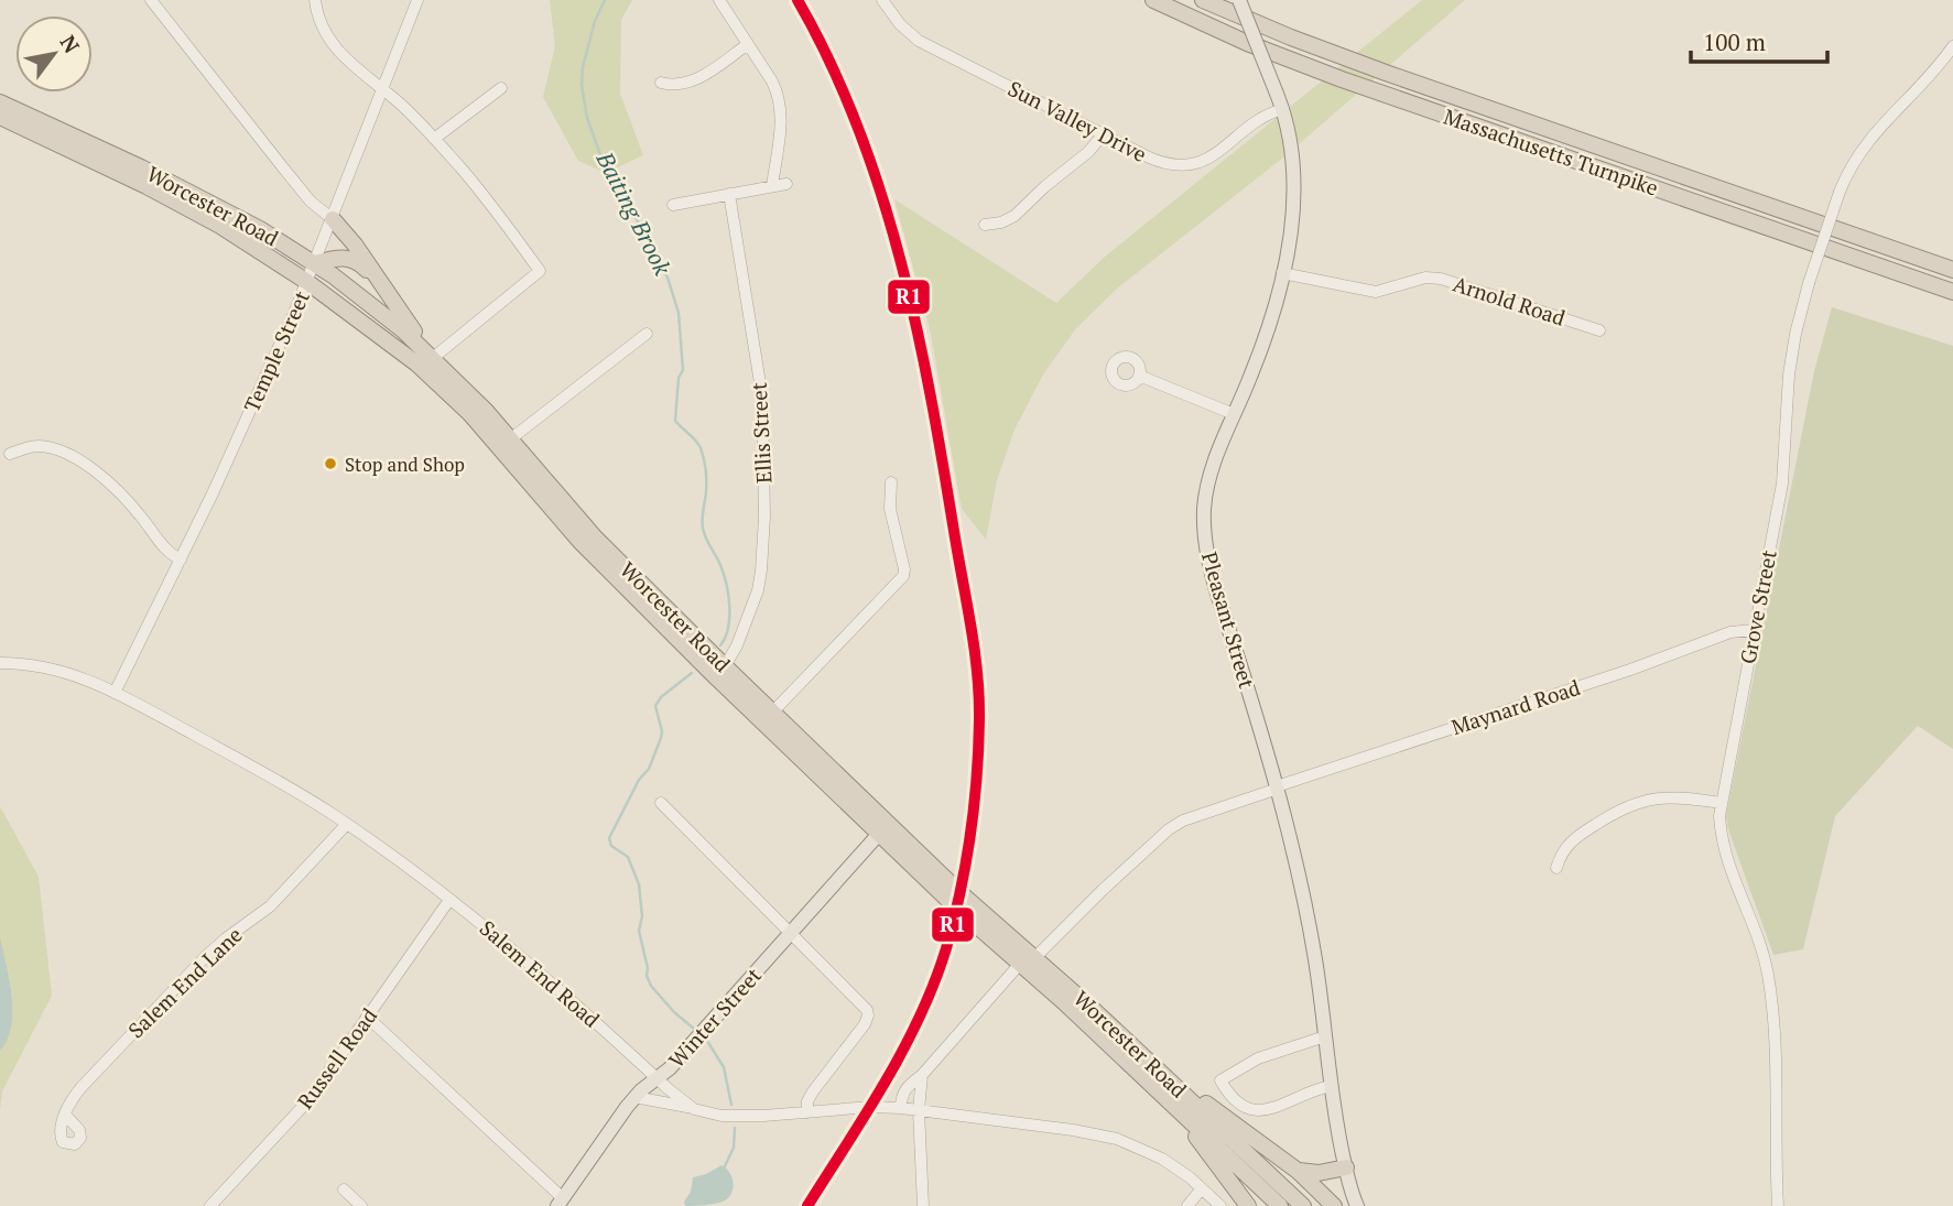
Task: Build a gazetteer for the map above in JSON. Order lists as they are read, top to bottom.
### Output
{
  "streets": {
    "highway": ["Massachusetts Turnpike", "Worcester Road"],
    "main road": ["Pleasant Street", "Winter Street"],
    "street": [
      "Sun Valley Drive",
      "Arnold Road",
      "Temple Street",
      "Ellis Street",
      "Grove Street",
      "Maynard Road",
      "Salem End Road",
      "Salem End Lane",
      "Russell Road"
    ]
  },
  "crossings": [
    ["Sun Valley Drive", "Pleasant Street"],
    ["Worcester Road", "Temple Street"],
    ["Worcester Road", "Ellis Street"],
    ["Worcester Road", "Maynard Road"],
    ["Worcester Road", "Winter Street"],
    ["Arnold Road", "Pleasant Street"],
    ["Temple Street", "Salem End Road"],
    ["Grove Street", "Maynard Road"],
    ["Pleasant Street", "Maynard Road"],
    ["Salem End Road", "Salem End Lane"],
    ["Salem End Road", "Winter Street"],
    ["Salem End Road", "Russell Road"]
  ],
  "water": ["Baiting Brook"],
  "places": ["Stop and Shop"],
  "lines": ["transit line R1"],
  "scale_bar": "100 m",
  "north": "top right"
}
